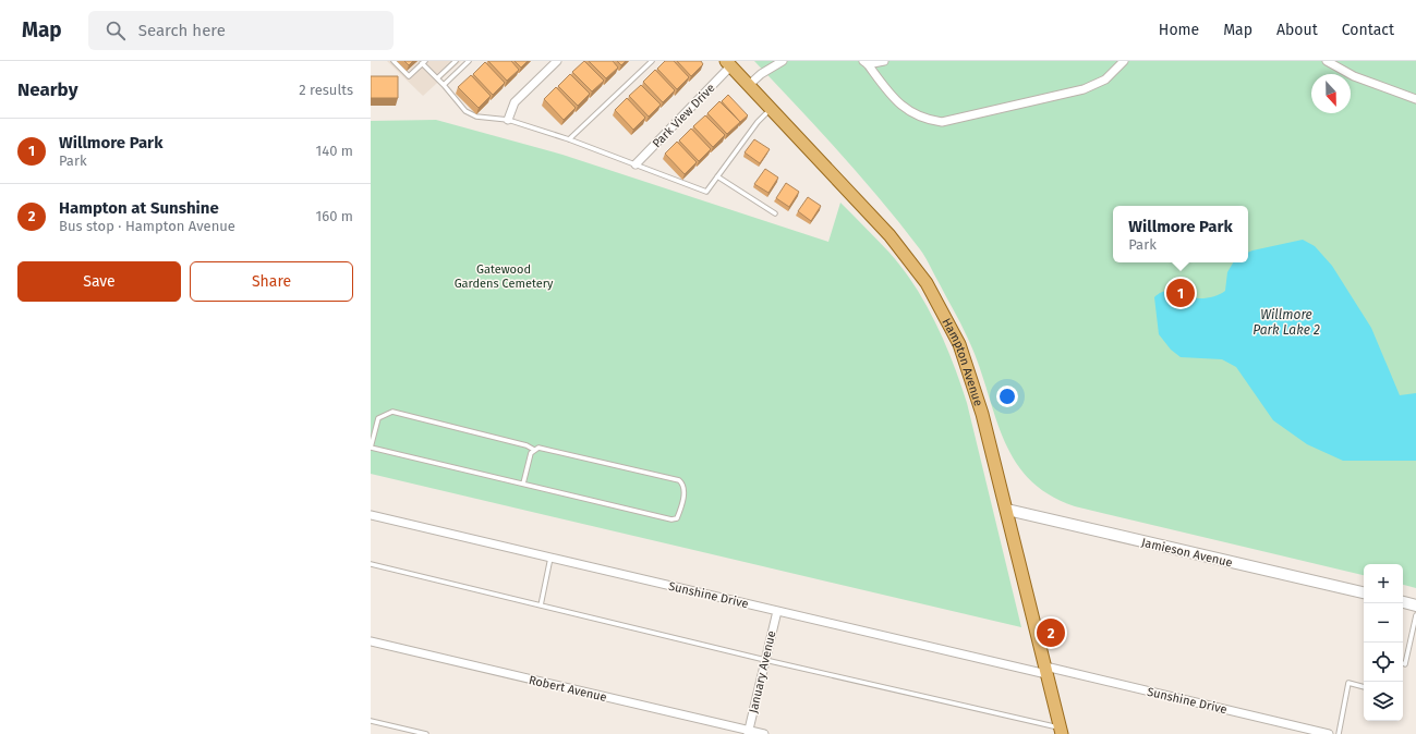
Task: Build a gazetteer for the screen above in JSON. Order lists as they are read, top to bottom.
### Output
{
  "streets": {
    "main road": ["Hampton Avenue", "Jamieson Avenue"],
    "street": [
      "Park View Drive",
      "Sunshine Drive",
      "January Avenue",
      "Robert Avenue"
    ]
  },
  "crossings": [
    ["Park View Drive", "Hampton Avenue"],
    ["Hampton Avenue", "Jamieson Avenue"],
    ["Hampton Avenue", "Sunshine Drive"],
    ["Sunshine Drive", "January Avenue"],
    ["January Avenue", "Robert Avenue"]
  ],
  "water": ["Willmore Park Lake 2"],
  "parks": ["Gatewood Gardens Cemetery"],
  "north": "bottom",
  "page": {
    "header": "Map",
    "search": "Search here",
    "nav": [
      "Home",
      "Map",
      "About",
      "Contact"
    ],
    "heading": ["Nearby", "2 results"],
    "list": [
      {
        "mark": "1",
        "name": "Willmore Park",
        "note": "Park",
        "value": "140 m"
      },
      {
        "mark": "2",
        "name": "Hampton at Sunshine",
        "note": "Bus stop · Hampton Avenue",
        "value": "160 m"
      }
    ],
    "popup": ["Willmore Park", "Park"],
    "buttons": ["Save", "Share"],
    "pins": ["1", "2"],
    "map_buttons": ["+", "−"]
  }
}
